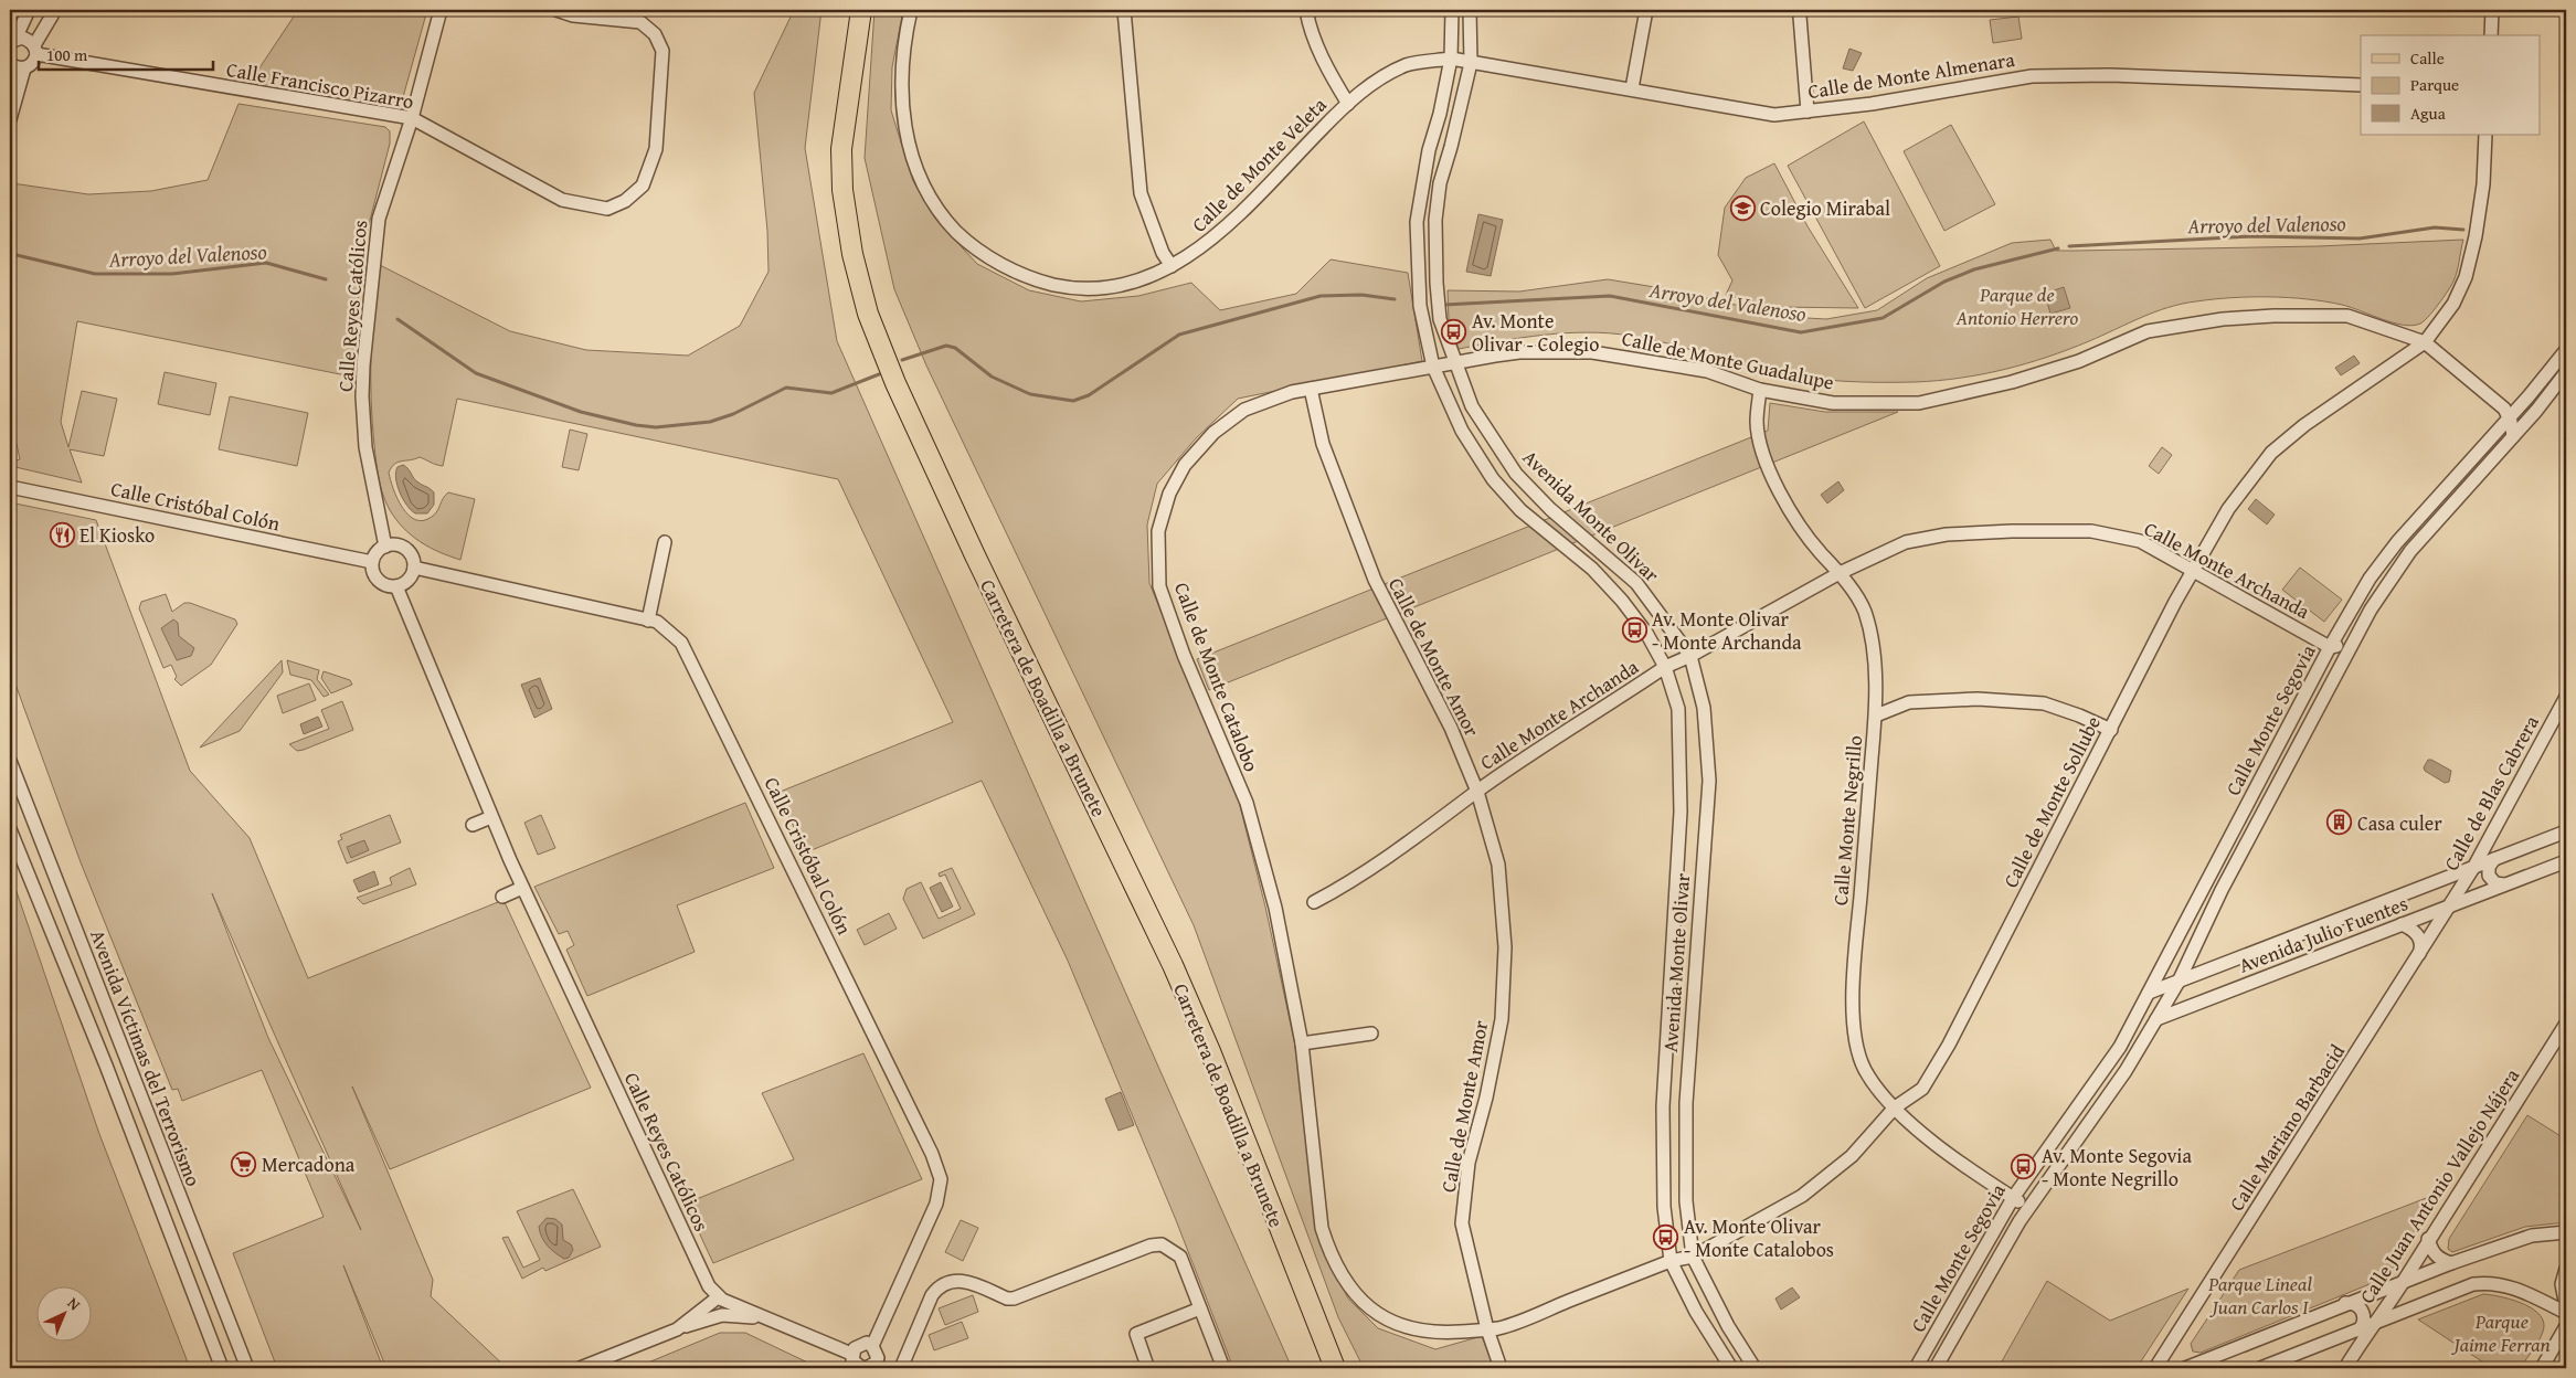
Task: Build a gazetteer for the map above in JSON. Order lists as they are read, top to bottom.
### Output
{
  "streets": {
    "main road": ["Carretera de Boadilla a Brunete"],
    "street": [
      "Calle de Monte Almenara",
      "Calle Francisco Pizarro",
      "Calle de Monte Veleta",
      "Calle Reyes Católicos",
      "Calle de Monte Guadalupe",
      "Calle Cristóbal Colón",
      "Avenida Monte Olivar",
      "Calle Monte Archanda",
      "Calle de Monte Amor",
      "Calle de Monte Catalobo",
      "Calle Monte Segovia",
      "Calle de Blas Cabrera",
      "Calle de Monte Sollube",
      "Calle Monte Negrillo",
      "Avenida Julio Fuentes",
      "Avenida Víctimas del Terrorismo",
      "Calle Mariano Barbacid",
      "Calle Juan Antonio Vallejo Nájera"
    ]
  },
  "crossings": [
    ["Calle de Monte Almenara", "Calle de Monte Veleta"],
    ["Calle de Monte Almenara", "Avenida Monte Olivar"],
    ["Calle Francisco Pizarro", "Calle Reyes Católicos"],
    ["Calle de Monte Veleta", "Avenida Monte Olivar"],
    ["Calle Reyes Católicos", "Calle Cristóbal Colón"],
    ["Calle de Monte Guadalupe", "Avenida Monte Olivar"],
    ["Calle de Monte Guadalupe", "Calle de Monte Catalobo"],
    ["Calle de Monte Guadalupe", "Calle Monte Segovia"],
    ["Calle de Monte Guadalupe", "Calle de Monte Sollube"],
    ["Calle de Monte Guadalupe", "Calle Monte Negrillo"],
    ["Avenida Monte Olivar", "Calle Monte Archanda"],
    ["Avenida Monte Olivar", "Calle de Monte Catalobo"],
    ["Avenida Monte Olivar", "Calle de Monte Sollube"],
    ["Calle Monte Archanda", "Calle de Monte Amor"],
    ["Calle Monte Archanda", "Calle Monte Segovia"],
    ["Calle Monte Archanda", "Calle de Monte Sollube"],
    ["Calle Monte Archanda", "Calle Monte Negrillo"],
    ["Calle de Monte Amor", "Calle de Monte Catalobo"],
    ["Calle de Monte Catalobo", "Calle de Monte Sollube"],
    ["Calle Monte Segovia", "Calle Monte Negrillo"],
    ["Calle Monte Segovia", "Avenida Julio Fuentes"],
    ["Calle de Blas Cabrera", "Avenida Julio Fuentes"],
    ["Calle de Blas Cabrera", "Calle Mariano Barbacid"],
    ["Calle de Monte Sollube", "Calle Monte Negrillo"],
    ["Avenida Julio Fuentes", "Calle Mariano Barbacid"]
  ],
  "water": ["Arroyo del Valenoso"],
  "parks": ["Parque de Antonio Herrero", "Parque Lineal Juan Carlos I", "Parque Jaime Ferran"],
  "places": {
    "school or university": ["Colegio Mirabal"],
    "bus stop": [
      "Av. Monte Olivar - Colegio",
      "Av. Monte Olivar - Monte Archanda",
      "Av. Monte Segovia - Monte Negrillo",
      "Av. Monte Olivar - Monte Catalobos"
    ],
    "restaurant": ["El Kiosko"],
    "building": ["Casa culer"],
    "supermarket": ["Mercadona"]
  },
  "legend": ["Calle", "Parque", "Agua"],
  "scale_bar": "100 m",
  "north": "top right"
}
